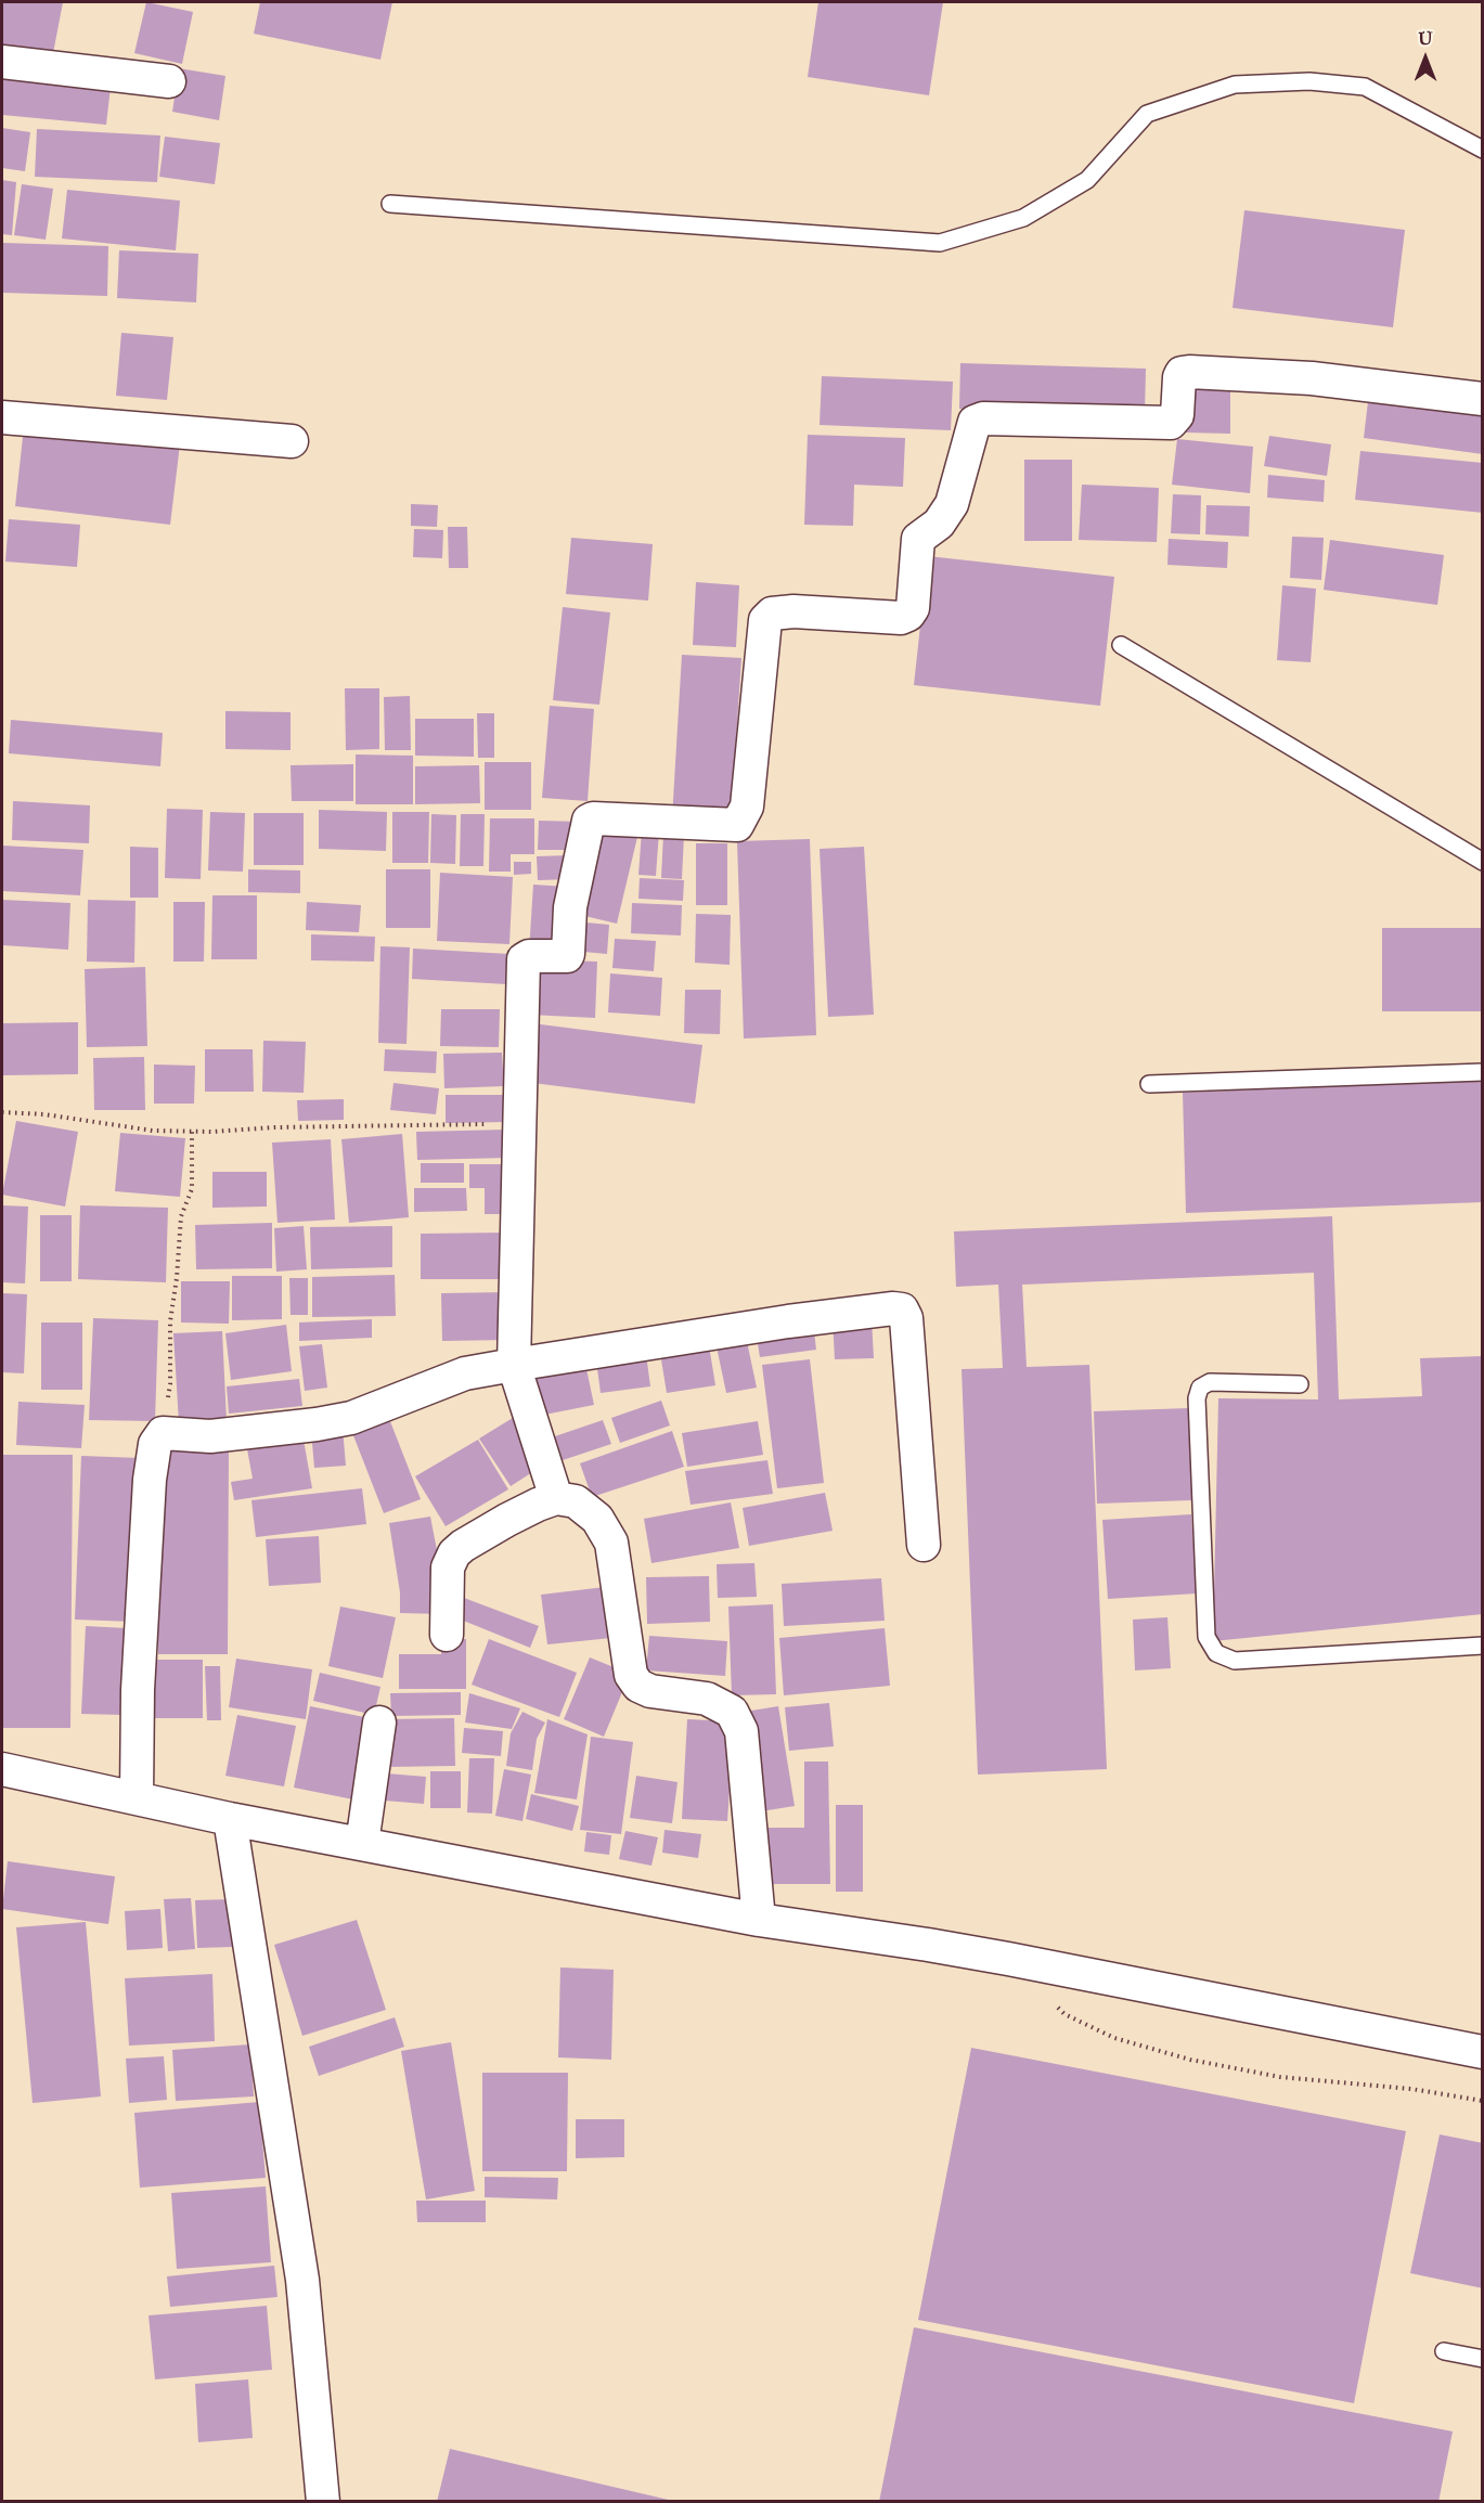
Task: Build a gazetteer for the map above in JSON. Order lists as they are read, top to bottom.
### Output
{
  "north": "top"
}
